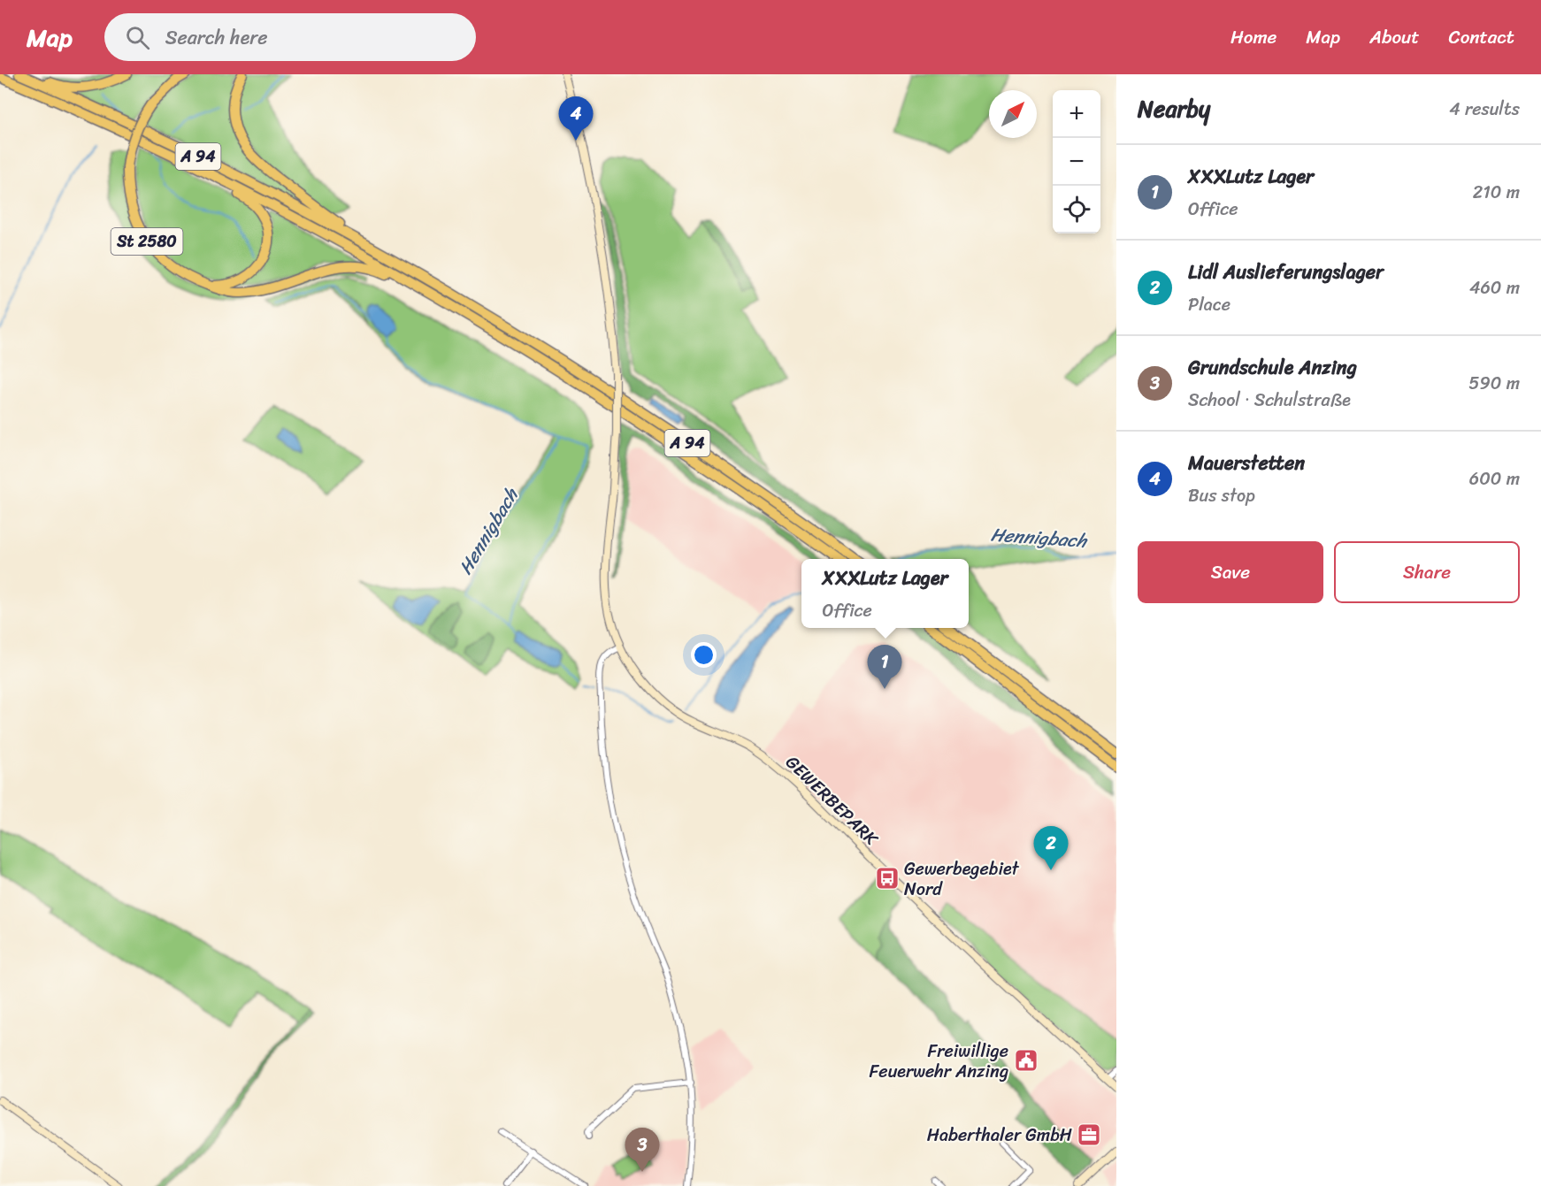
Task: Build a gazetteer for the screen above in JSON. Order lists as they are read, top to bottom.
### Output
{
  "streets": {
    "highway": ["A 94", "St 2580"],
    "street": ["GEWERBEPARK"]
  },
  "water": ["Hennigbach"],
  "places": {
    "bus stop": ["Gewerbegebiet Nord"],
    "public building": ["Freiwillige Feuerwehr Anzing"],
    "office": ["Haberthaler GmbH"]
  },
  "north": "top right",
  "page": {
    "header": "Map",
    "search": "Search here",
    "nav": [
      "Home",
      "Map",
      "About",
      "Contact"
    ],
    "heading": ["Nearby", "4 results"],
    "map_buttons": ["+", "−"],
    "pins": [
      "4",
      "1",
      "2",
      "3"
    ],
    "list": [
      {
        "mark": "1",
        "name": "XXXLutz Lager",
        "note": "Office",
        "value": "210 m"
      },
      {
        "mark": "2",
        "name": "Lidl Auslieferungslager",
        "note": "Place",
        "value": "460 m"
      },
      {
        "mark": "3",
        "name": "Grundschule Anzing",
        "note": "School · Schulstraße",
        "value": "590 m"
      },
      {
        "mark": "4",
        "name": "Mauerstetten",
        "note": "Bus stop",
        "value": "600 m"
      }
    ],
    "buttons": ["Save", "Share"],
    "popup": ["XXXLutz Lager", "Office"]
  }
}
